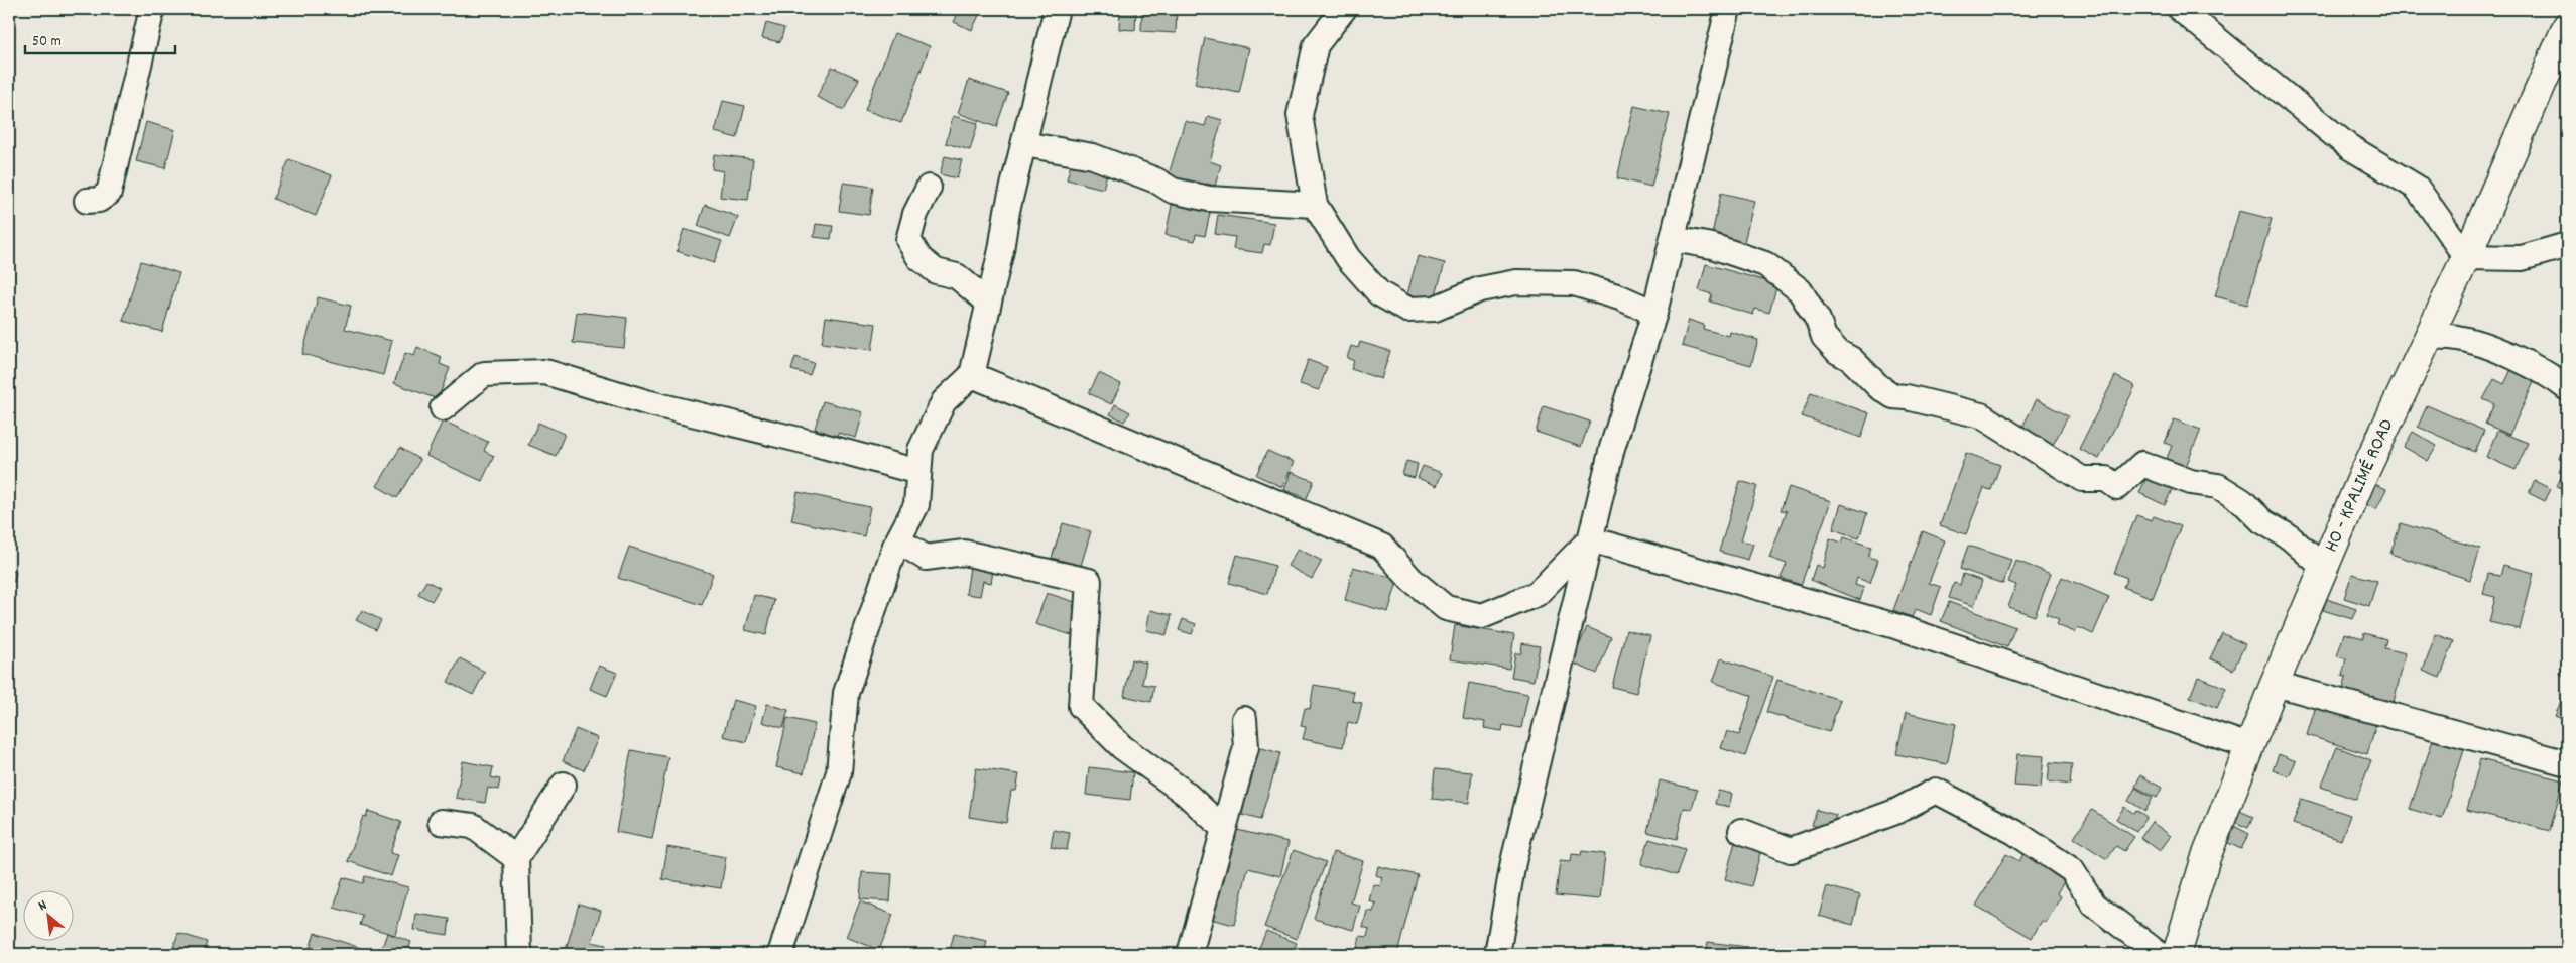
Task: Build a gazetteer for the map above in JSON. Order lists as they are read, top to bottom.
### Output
{
  "streets": {
    "main road": ["HO - KPALIMÉ ROAD"]
  },
  "scale_bar": "50 m",
  "north": "top left"
}
